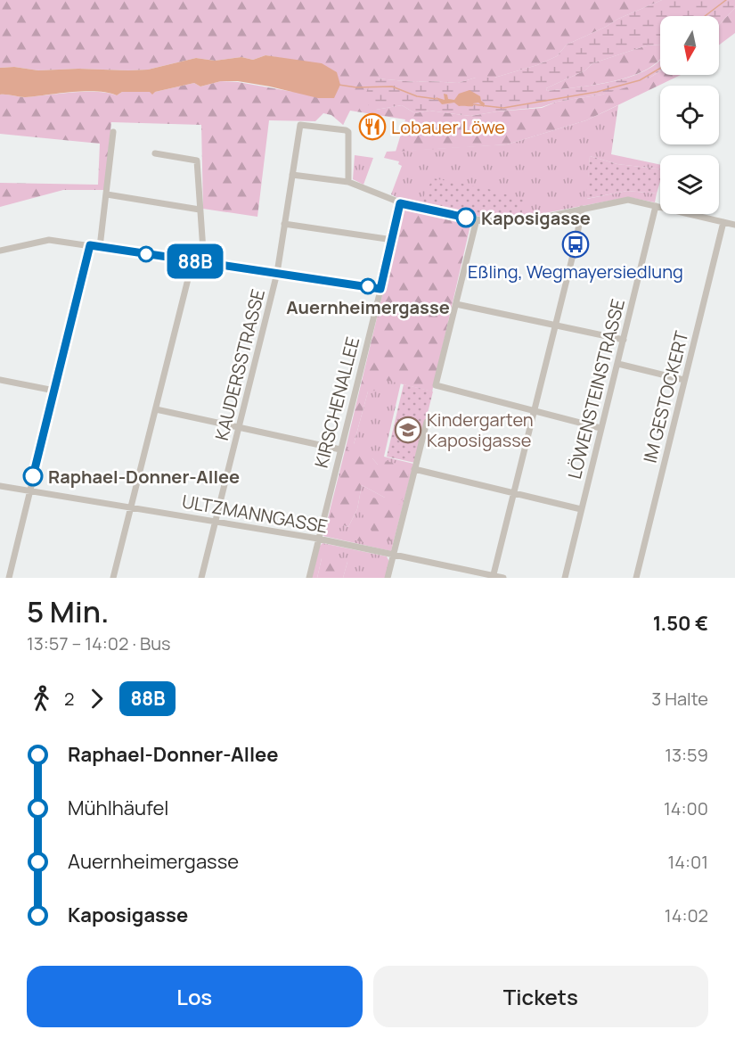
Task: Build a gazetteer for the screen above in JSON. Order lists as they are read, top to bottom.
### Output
{
  "streets": {
    "street": [
      "KAUDERSSTRASSE",
      "LÖWENSTEINSTRASSE",
      "IM GESTOCKERT",
      "KIRSCHENALLEE",
      "ULTZMANNGASSE"
    ]
  },
  "crossings": [
    ["KAUDERSSTRASSE", "ULTZMANNGASSE"],
    ["KIRSCHENALLEE", "ULTZMANNGASSE"]
  ],
  "places": {
    "restaurant": ["Lobauer Löwe"],
    "other": ["Kaposigasse", "Auernheimergasse", "Raphael-Donner-Allee"],
    "bus stop": ["Eßling, Wegmayersiedlung"],
    "school or university": ["Kindergarten Kaposigasse"]
  },
  "lines": ["bus line 88B"],
  "north": "bottom",
  "page": {
    "on_map": "88B",
    "heading": ["5 Min.", "13:57 – 14:02 · Bus", "1.50 €"],
    "legs": ["2", "88B", "3 Halte"],
    "list": [
      {
        "name": "Raphael-Donner-Allee",
        "value": "13:59"
      },
      {
        "name": "Mühlhäufel",
        "value": "14:00"
      },
      {
        "name": "Auernheimergasse",
        "value": "14:01"
      },
      {
        "name": "Kaposigasse",
        "value": "14:02"
      }
    ],
    "buttons": ["Los", "Tickets"]
  }
}
